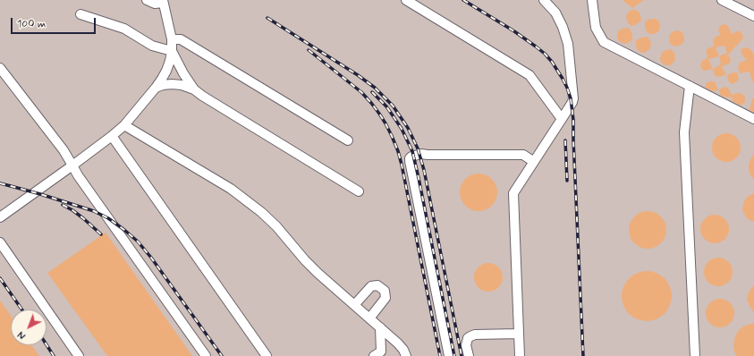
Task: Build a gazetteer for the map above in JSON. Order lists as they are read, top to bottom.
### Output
{
  "scale_bar": "100 m",
  "north": "bottom left"
}
